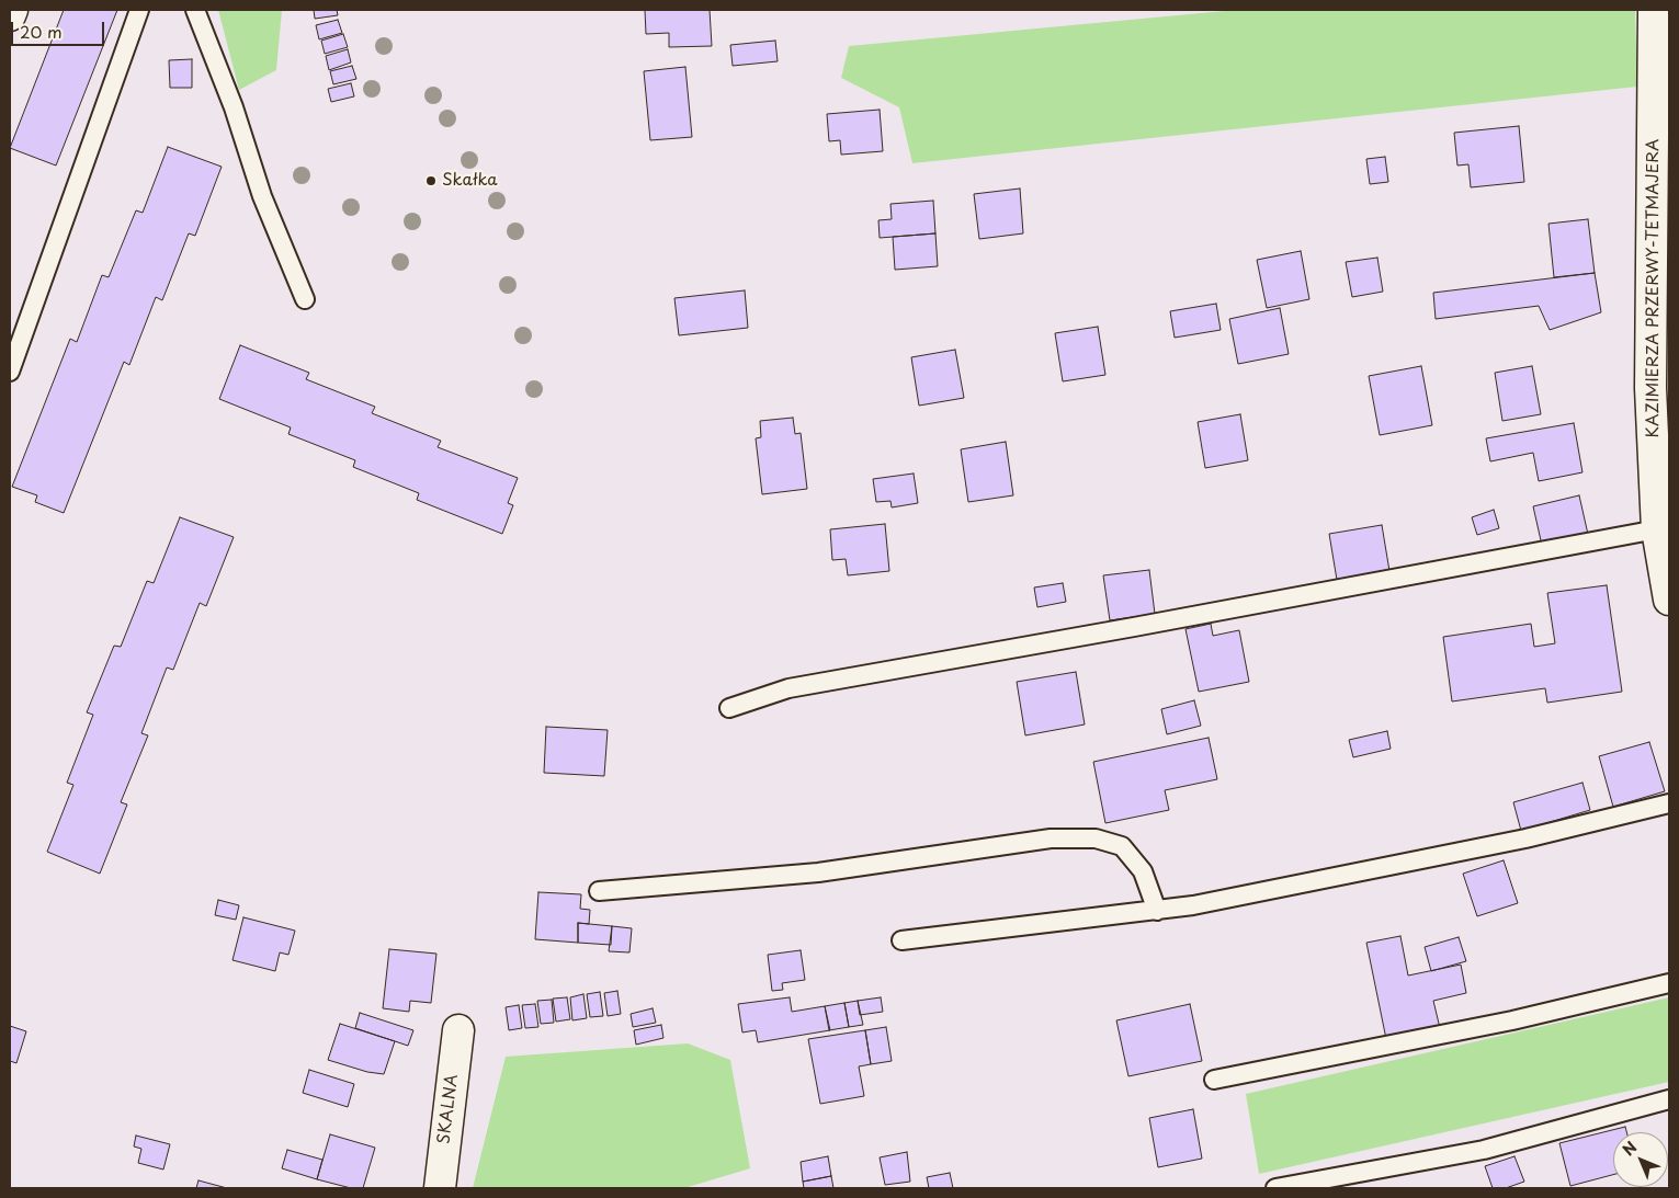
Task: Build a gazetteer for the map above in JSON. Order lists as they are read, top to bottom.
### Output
{
  "streets": {
    "street": ["KAZIMIERZA PRZERWY-TETMAJERA", "SKALNA"]
  },
  "places": ["Skałka"],
  "scale_bar": "20 m",
  "north": "top left"
}
